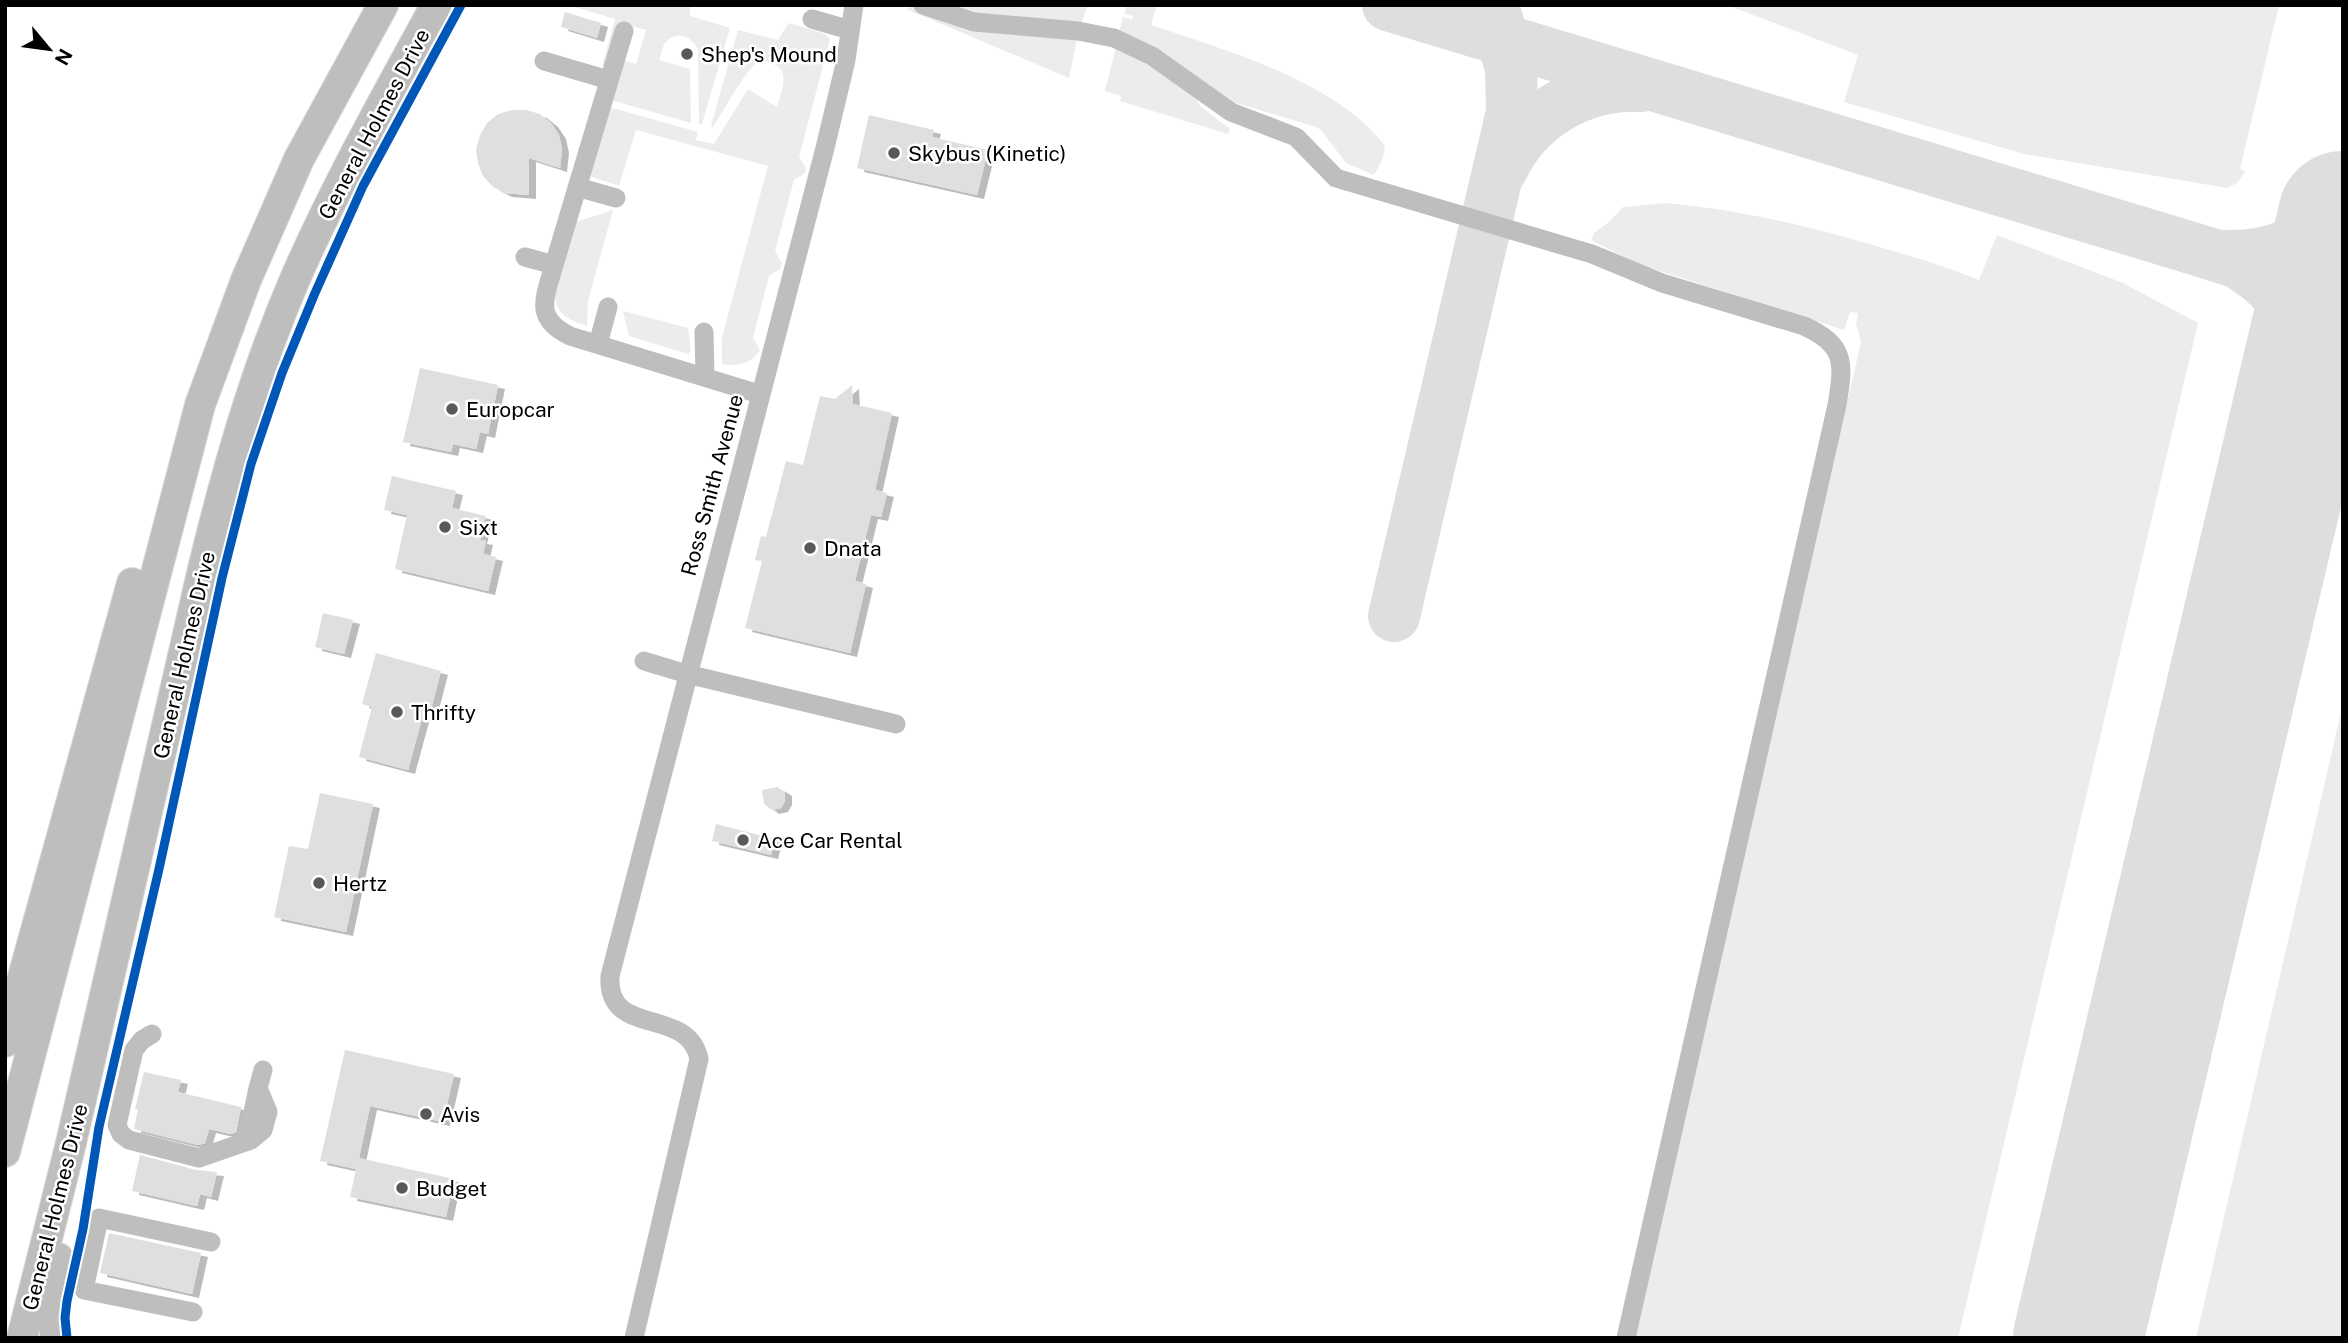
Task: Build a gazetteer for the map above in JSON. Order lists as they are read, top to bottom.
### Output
{
  "streets": {
    "highway": ["General Holmes Drive"],
    "lane": ["Ross Smith Avenue"]
  },
  "places": [
    "Shep's Mound",
    "Skybus (Kinetic)",
    "Europcar",
    "Sixt",
    "Dnata",
    "Thrifty",
    "Ace Car Rental",
    "Hertz",
    "Avis",
    "Budget"
  ],
  "north": "bottom right"
}
